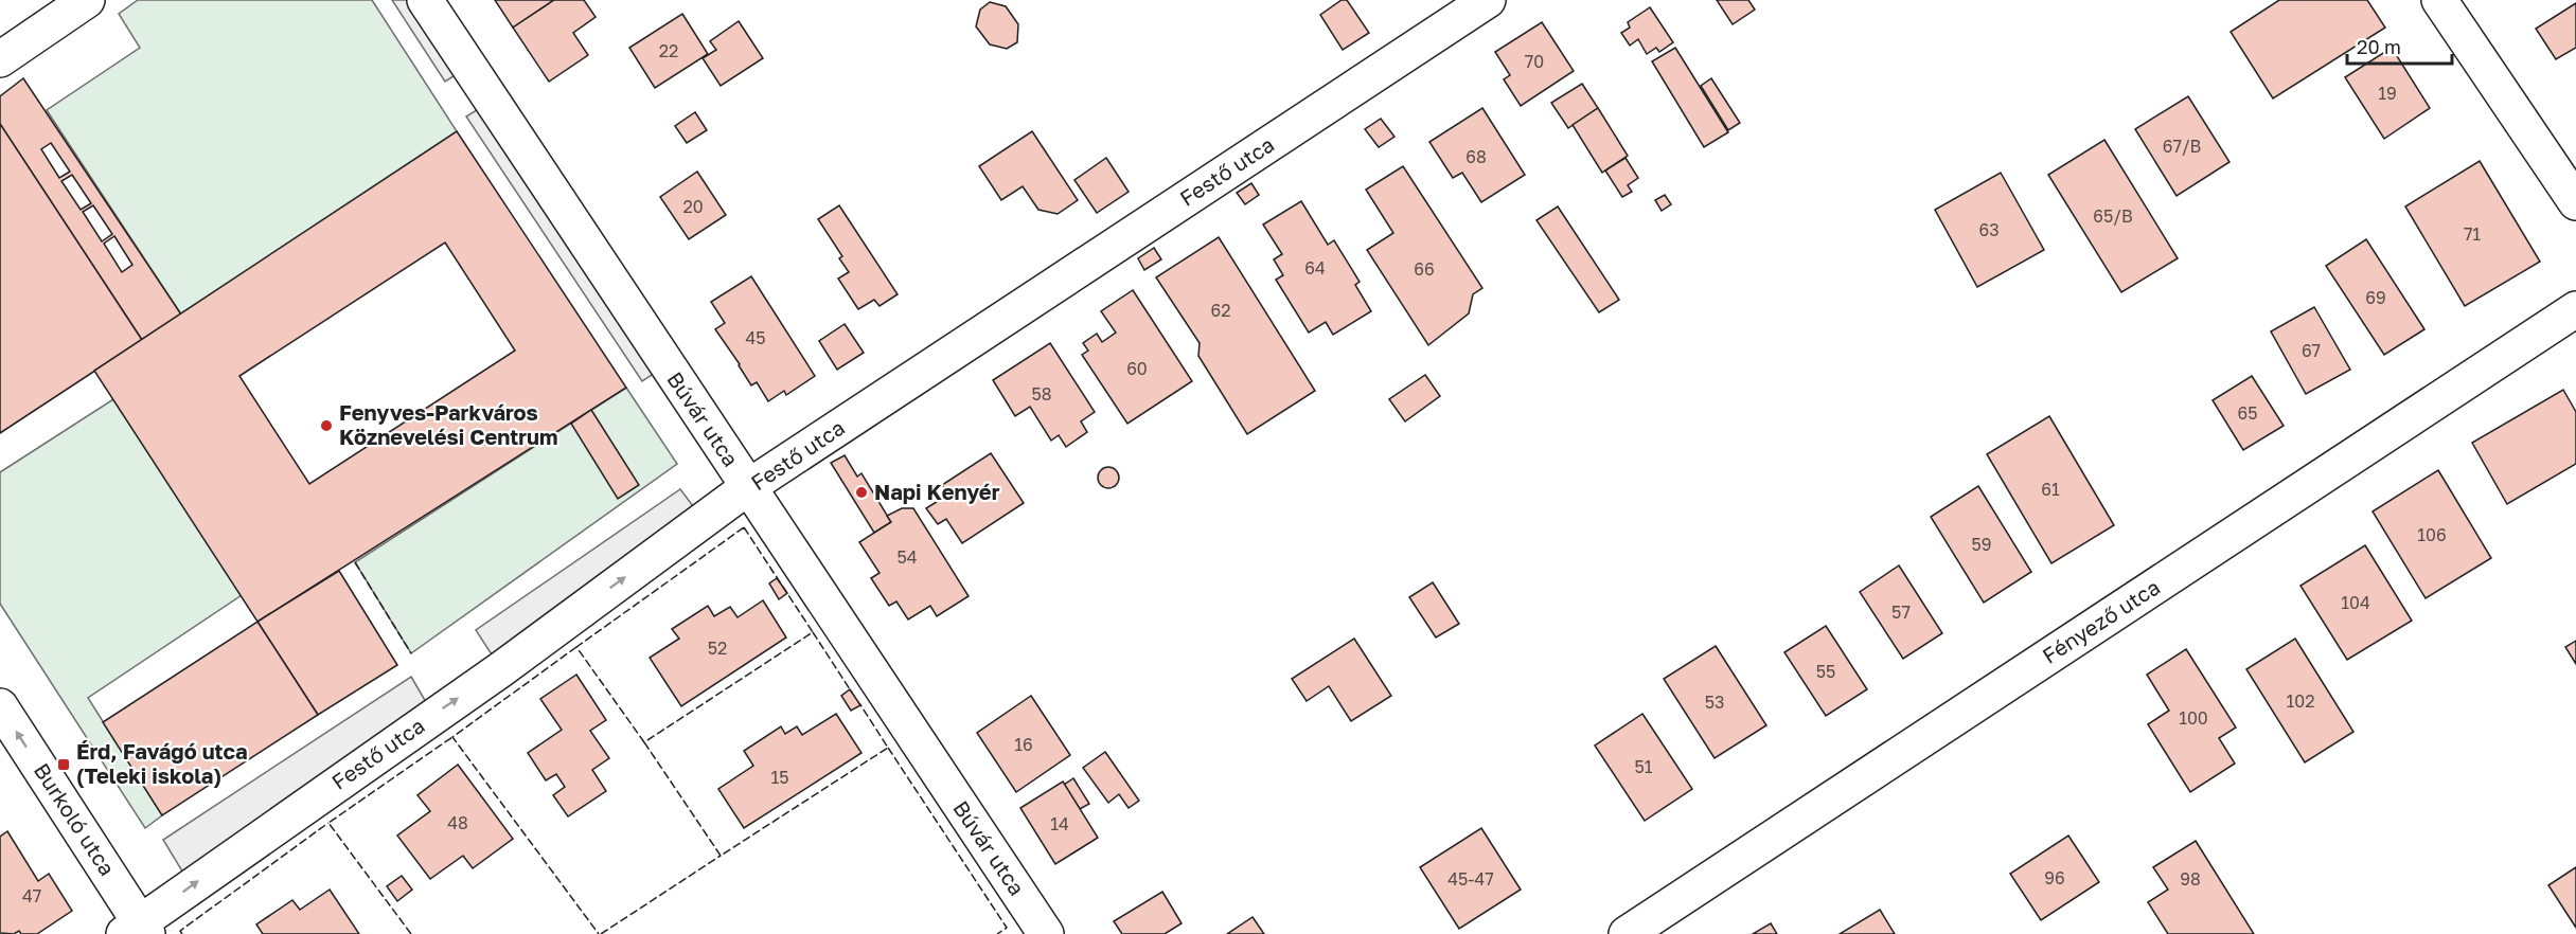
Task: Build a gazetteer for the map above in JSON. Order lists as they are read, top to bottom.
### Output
{
  "streets": {
    "street": [
      "Festő utca",
      "Búvár utca",
      "Fényező utca",
      "Burkoló utca"
    ]
  },
  "crossings": [
    ["Festő utca", "Búvár utca"],
    ["Festő utca", "Burkoló utca"]
  ],
  "one_way": ["Festő utca", "Burkoló utca"],
  "places": {
    "other": ["Fenyves-Parkváros Köznevelési Centrum", "Napi Kenyér"],
    "transit": ["Érd, Favágó utca (Teleki iskola)"]
  },
  "house_numbers": [
    "22",
    "70",
    "19",
    "67/B",
    "68",
    "20",
    "65/B",
    "63",
    "71",
    "64",
    "66",
    "69",
    "62",
    "45",
    "67",
    "60",
    "58",
    "65",
    "61",
    "106",
    "59",
    "54",
    "104",
    "57",
    "52",
    "55",
    "102",
    "53",
    "100",
    "16",
    "51",
    "15",
    "48",
    "14",
    "96",
    "45-47",
    "98",
    "47"
  ],
  "scale_bar": "20 m"
}
